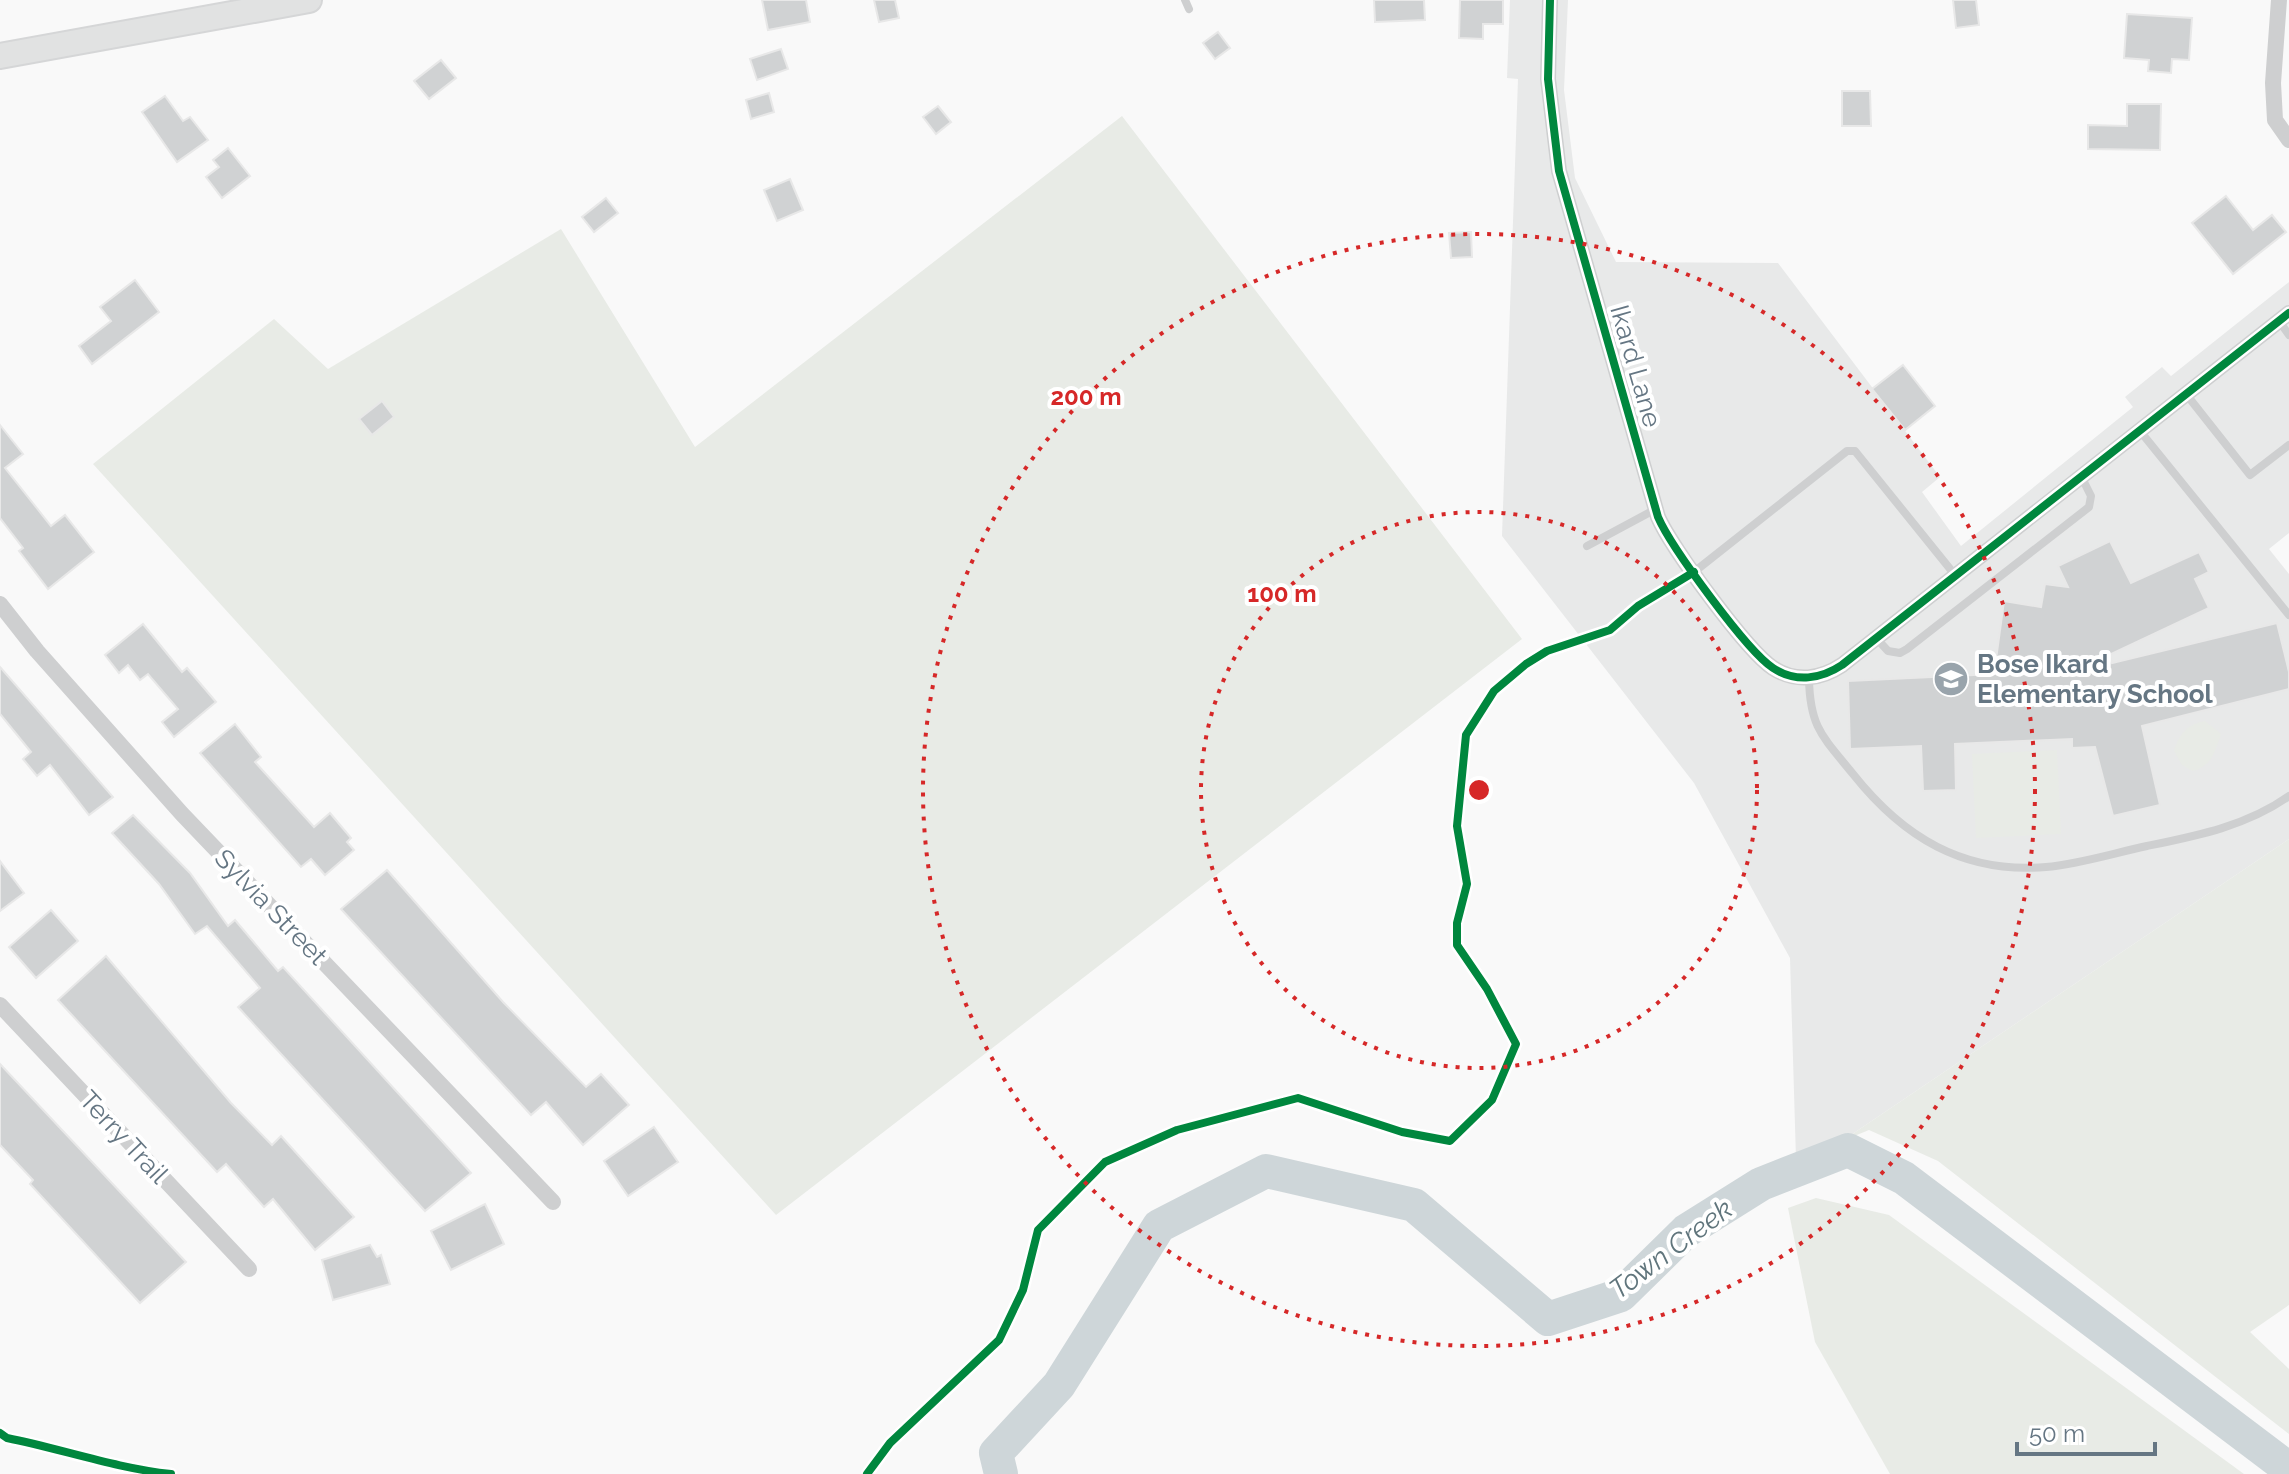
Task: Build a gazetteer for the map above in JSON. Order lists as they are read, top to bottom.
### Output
{
  "streets": {
    "street": ["Ikard Lane", "Sylvia Street", "Terry Trail"]
  },
  "water": ["Town Creek"],
  "places": {
    "school or university": ["Bose Ikard Elementary School"]
  },
  "scale_bar": "50 m",
  "rings": ["200 m", "100 m"]
}
